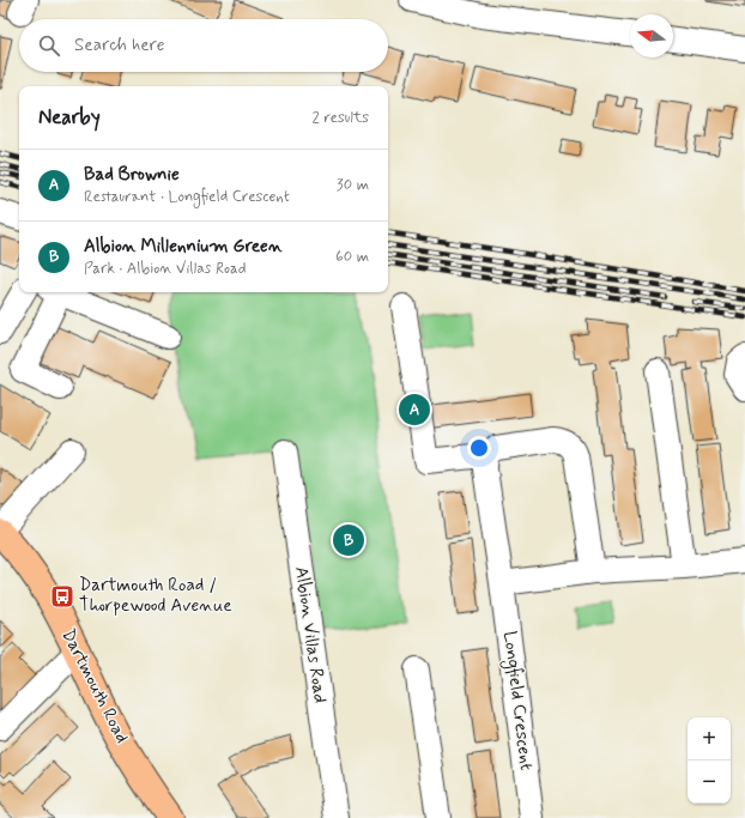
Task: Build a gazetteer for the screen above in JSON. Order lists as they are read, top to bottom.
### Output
{
  "streets": {
    "main road": ["Dartmouth Road"],
    "street": ["Albion Villas Road", "Longfield Crescent"]
  },
  "places": {
    "bus stop": ["Dartmouth Road / Thorpewood Avenue"]
  },
  "north": "left",
  "page": {
    "search": "Search here",
    "heading": ["Nearby", "2 results"],
    "list": [
      {
        "mark": "A",
        "name": "Bad Brownie",
        "note": "Restaurant · Longfield Crescent",
        "value": "30 m"
      },
      {
        "mark": "B",
        "name": "Albion Millennium Green",
        "note": "Park · Albion Villas Road",
        "value": "60 m"
      }
    ],
    "pins": ["A", "B"],
    "map_buttons": ["+", "−"]
  }
}
